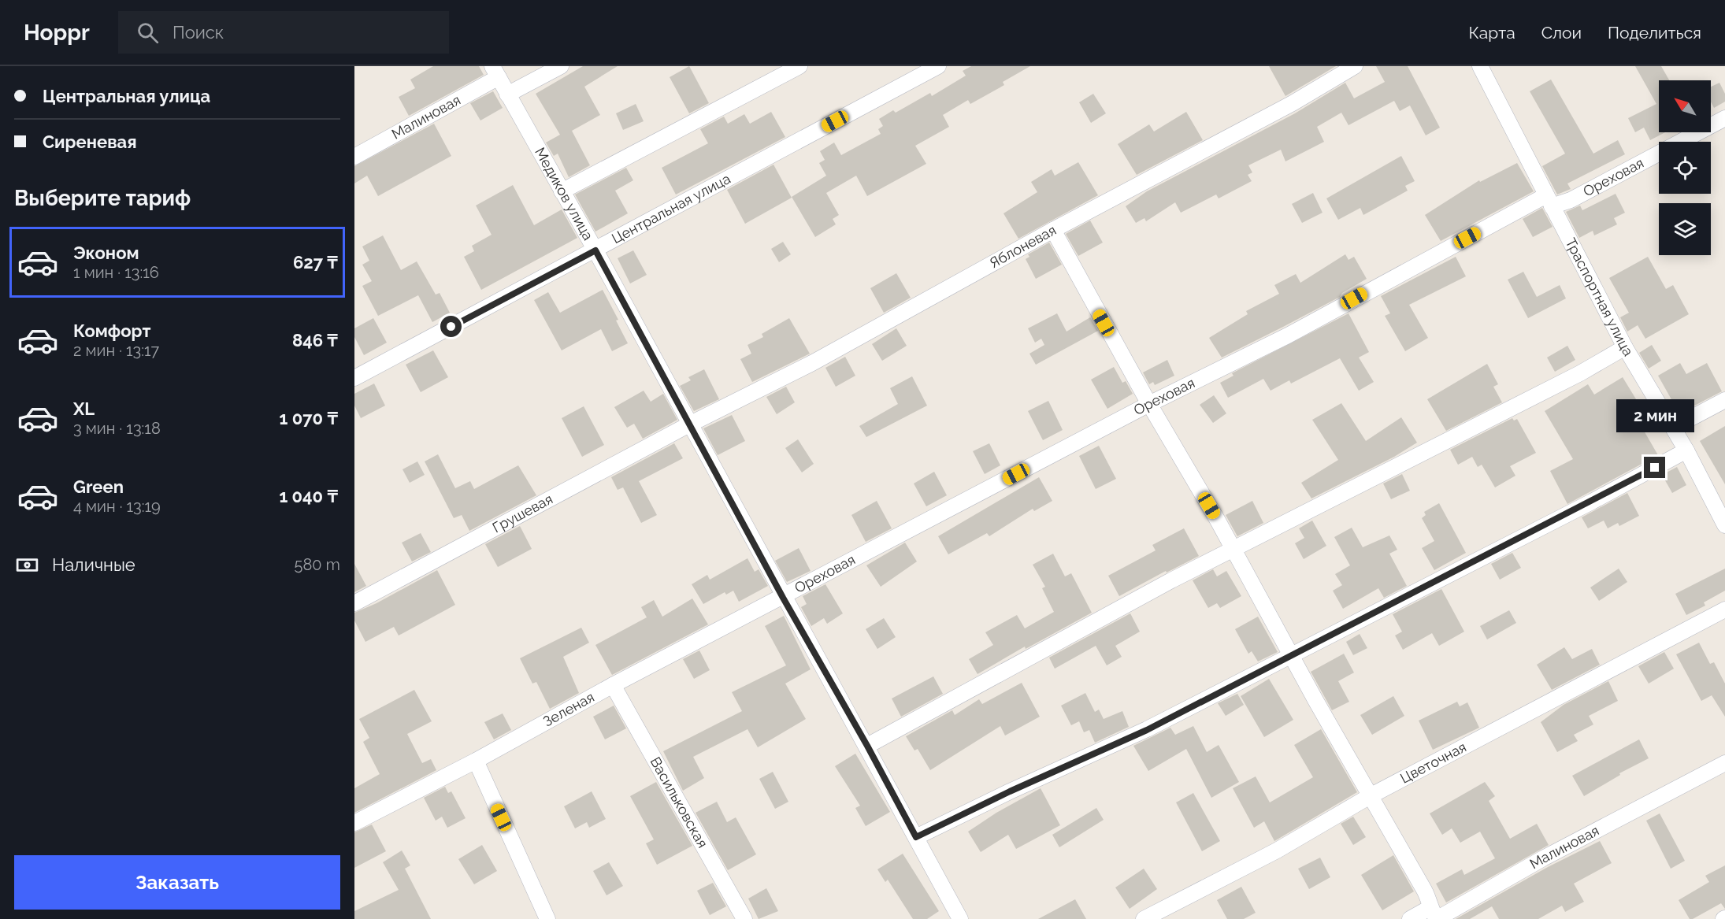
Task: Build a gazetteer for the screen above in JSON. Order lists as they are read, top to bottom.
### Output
{
  "streets": {
    "street": [
      "Малиновая",
      "Ореховая",
      "Медиков улица",
      "Центральная улица",
      "Яблоневая",
      "Траспортная улица",
      "Грушевая",
      "Зеленая",
      "Цветочная",
      "Васильковская"
    ]
  },
  "crossings": [
    ["Малиновая", "Медиков улица"],
    ["Ореховая", "Медиков улица"],
    ["Ореховая", "Траспортная улица"],
    ["Ореховая", "Зеленая"],
    ["Медиков улица", "Центральная улица"],
    ["Медиков улица", "Яблоневая"],
    ["Медиков улица", "Грушевая"],
    ["Медиков улица", "Зеленая"],
    ["Яблоневая", "Грушевая"],
    ["Зеленая", "Васильковская"]
  ],
  "north": "top left",
  "page": {
    "header": "Hoppr",
    "search": "Поиск",
    "nav": ["Карта", "Слои", "Поделиться"],
    "banner": ["Центральная улица", "Сиреневая"],
    "heading": "Выберите тариф",
    "list": [
      {
        "name": "Эконом",
        "note": "1 мин · 13:16",
        "value": "627 ₸"
      },
      {
        "name": "Комфорт",
        "note": "2 мин · 13:17",
        "value": "846 ₸"
      },
      {
        "name": "XL",
        "note": "3 мин · 13:18",
        "value": "1 070 ₸"
      },
      {
        "name": "Green",
        "note": "4 мин · 13:19",
        "value": "1 040 ₸"
      }
    ],
    "bubble": "2 мин",
    "pay": ["Наличные", "580 m"],
    "buttons": "Заказать"
  }
}
